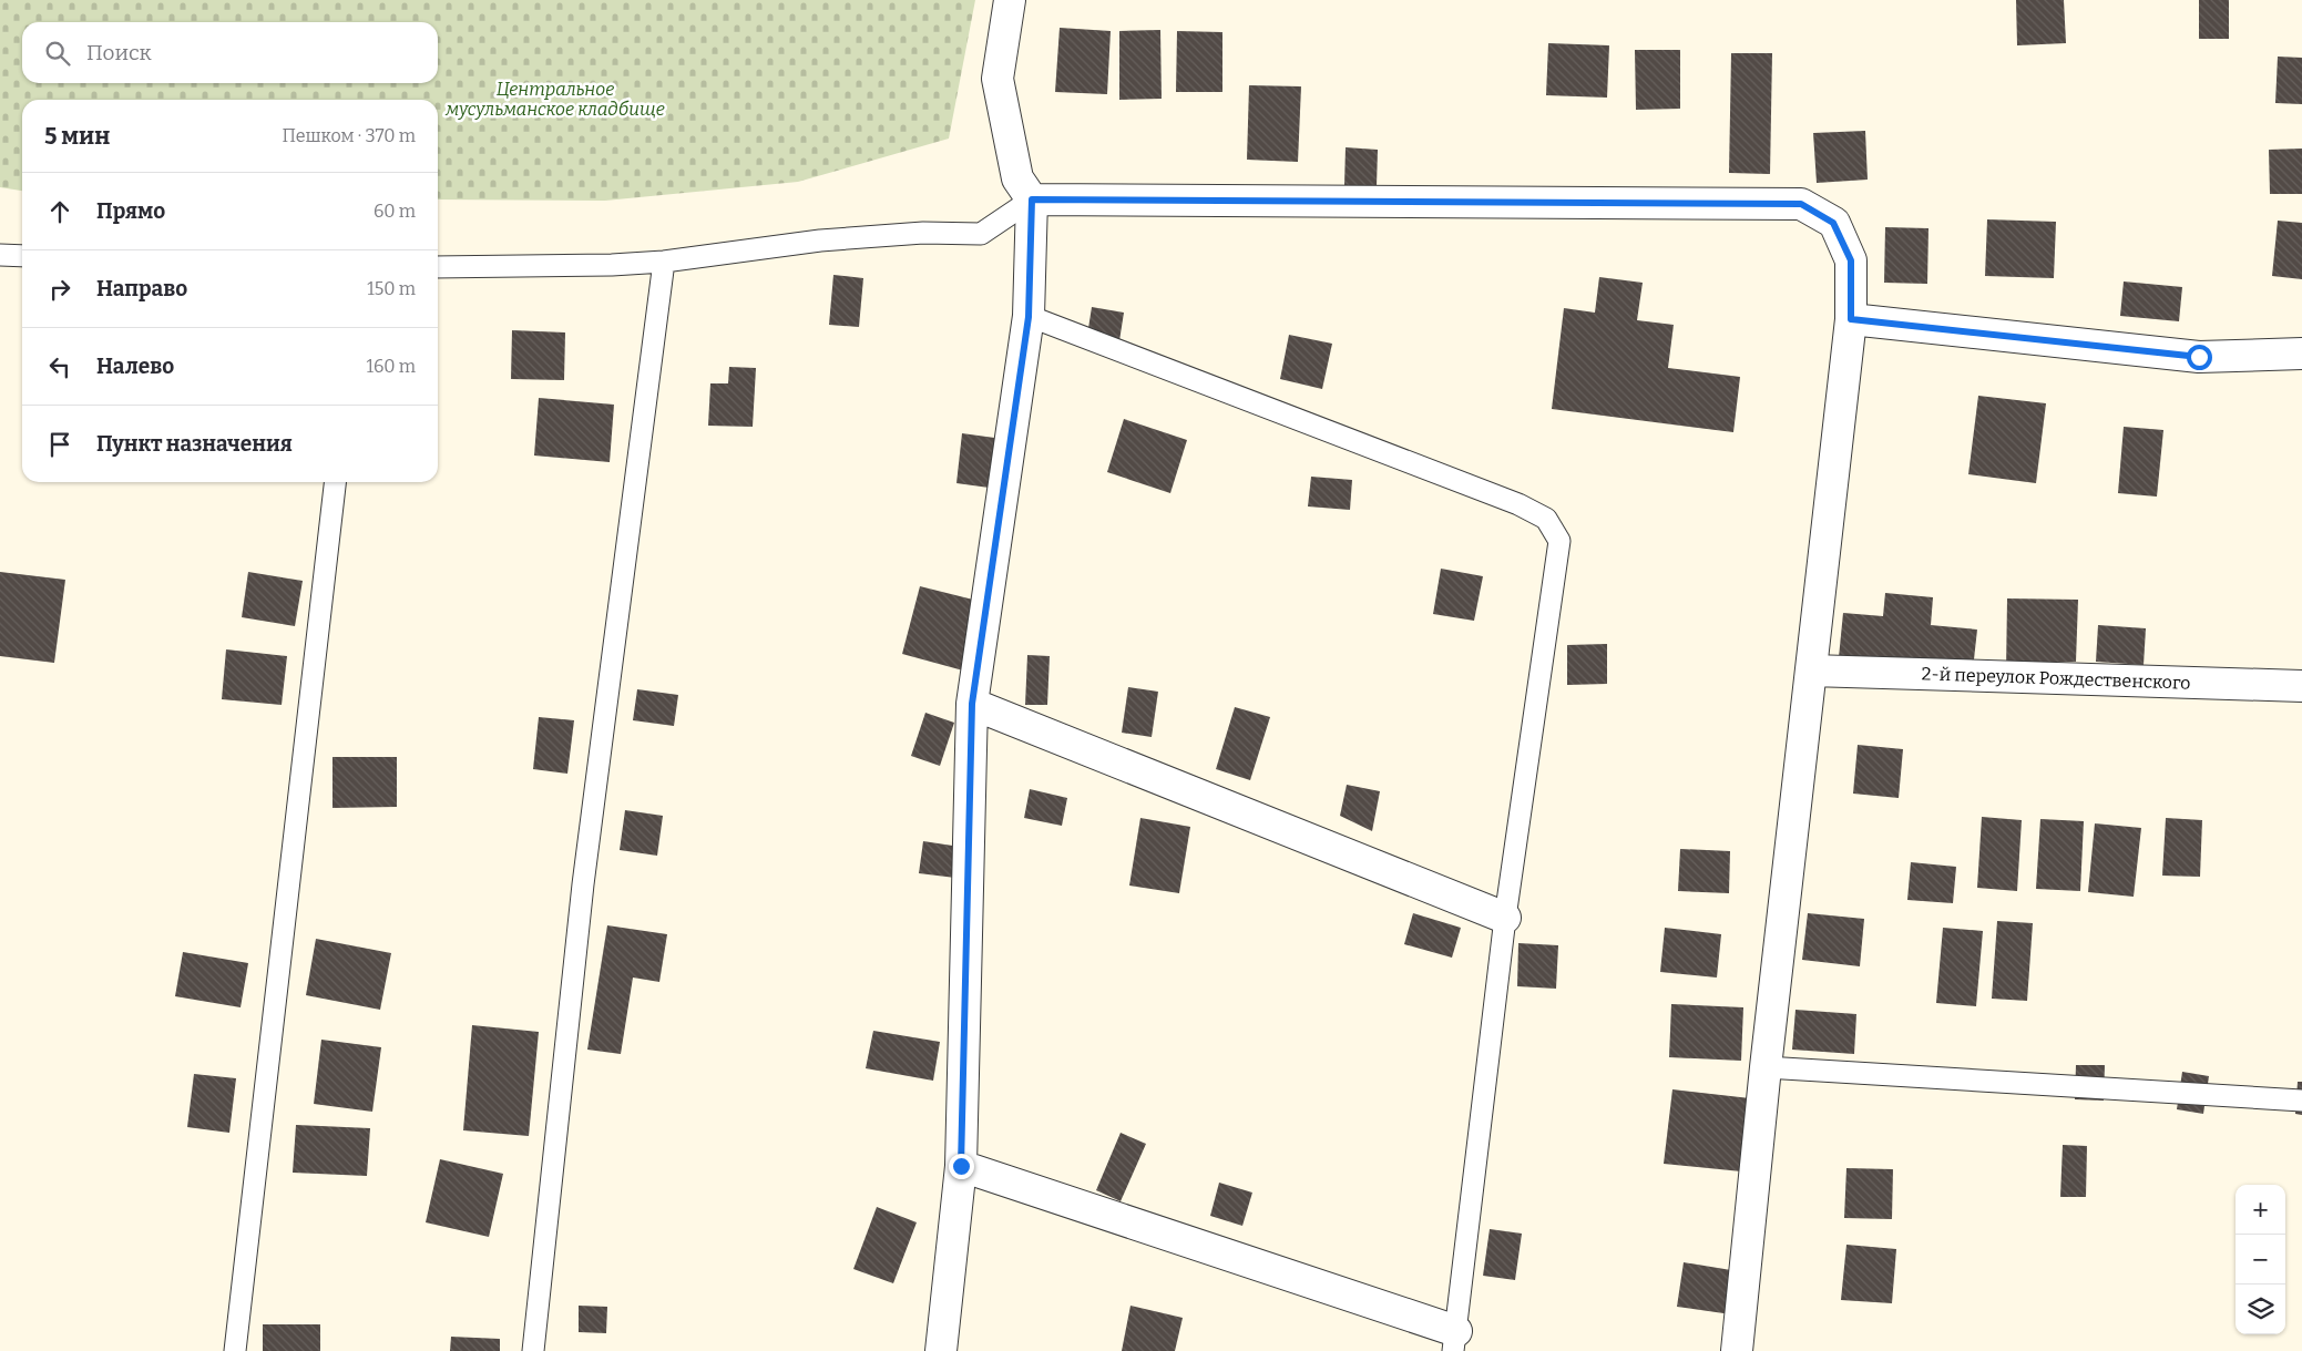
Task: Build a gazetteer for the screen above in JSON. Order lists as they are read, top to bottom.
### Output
{
  "streets": {
    "street": ["2-й переулок Рождественского"]
  },
  "parks": ["Центральное мусульманское кладбище"],
  "page": {
    "search": "Поиск",
    "heading": ["5 мин", "Пешком · 370 m"],
    "list": [
      ["Прямо", "60 m"],
      ["Направо", "150 m"],
      ["Налево", "160 m"],
      "Пункт назначения"
    ],
    "map_buttons": ["+", "−"]
  }
}
